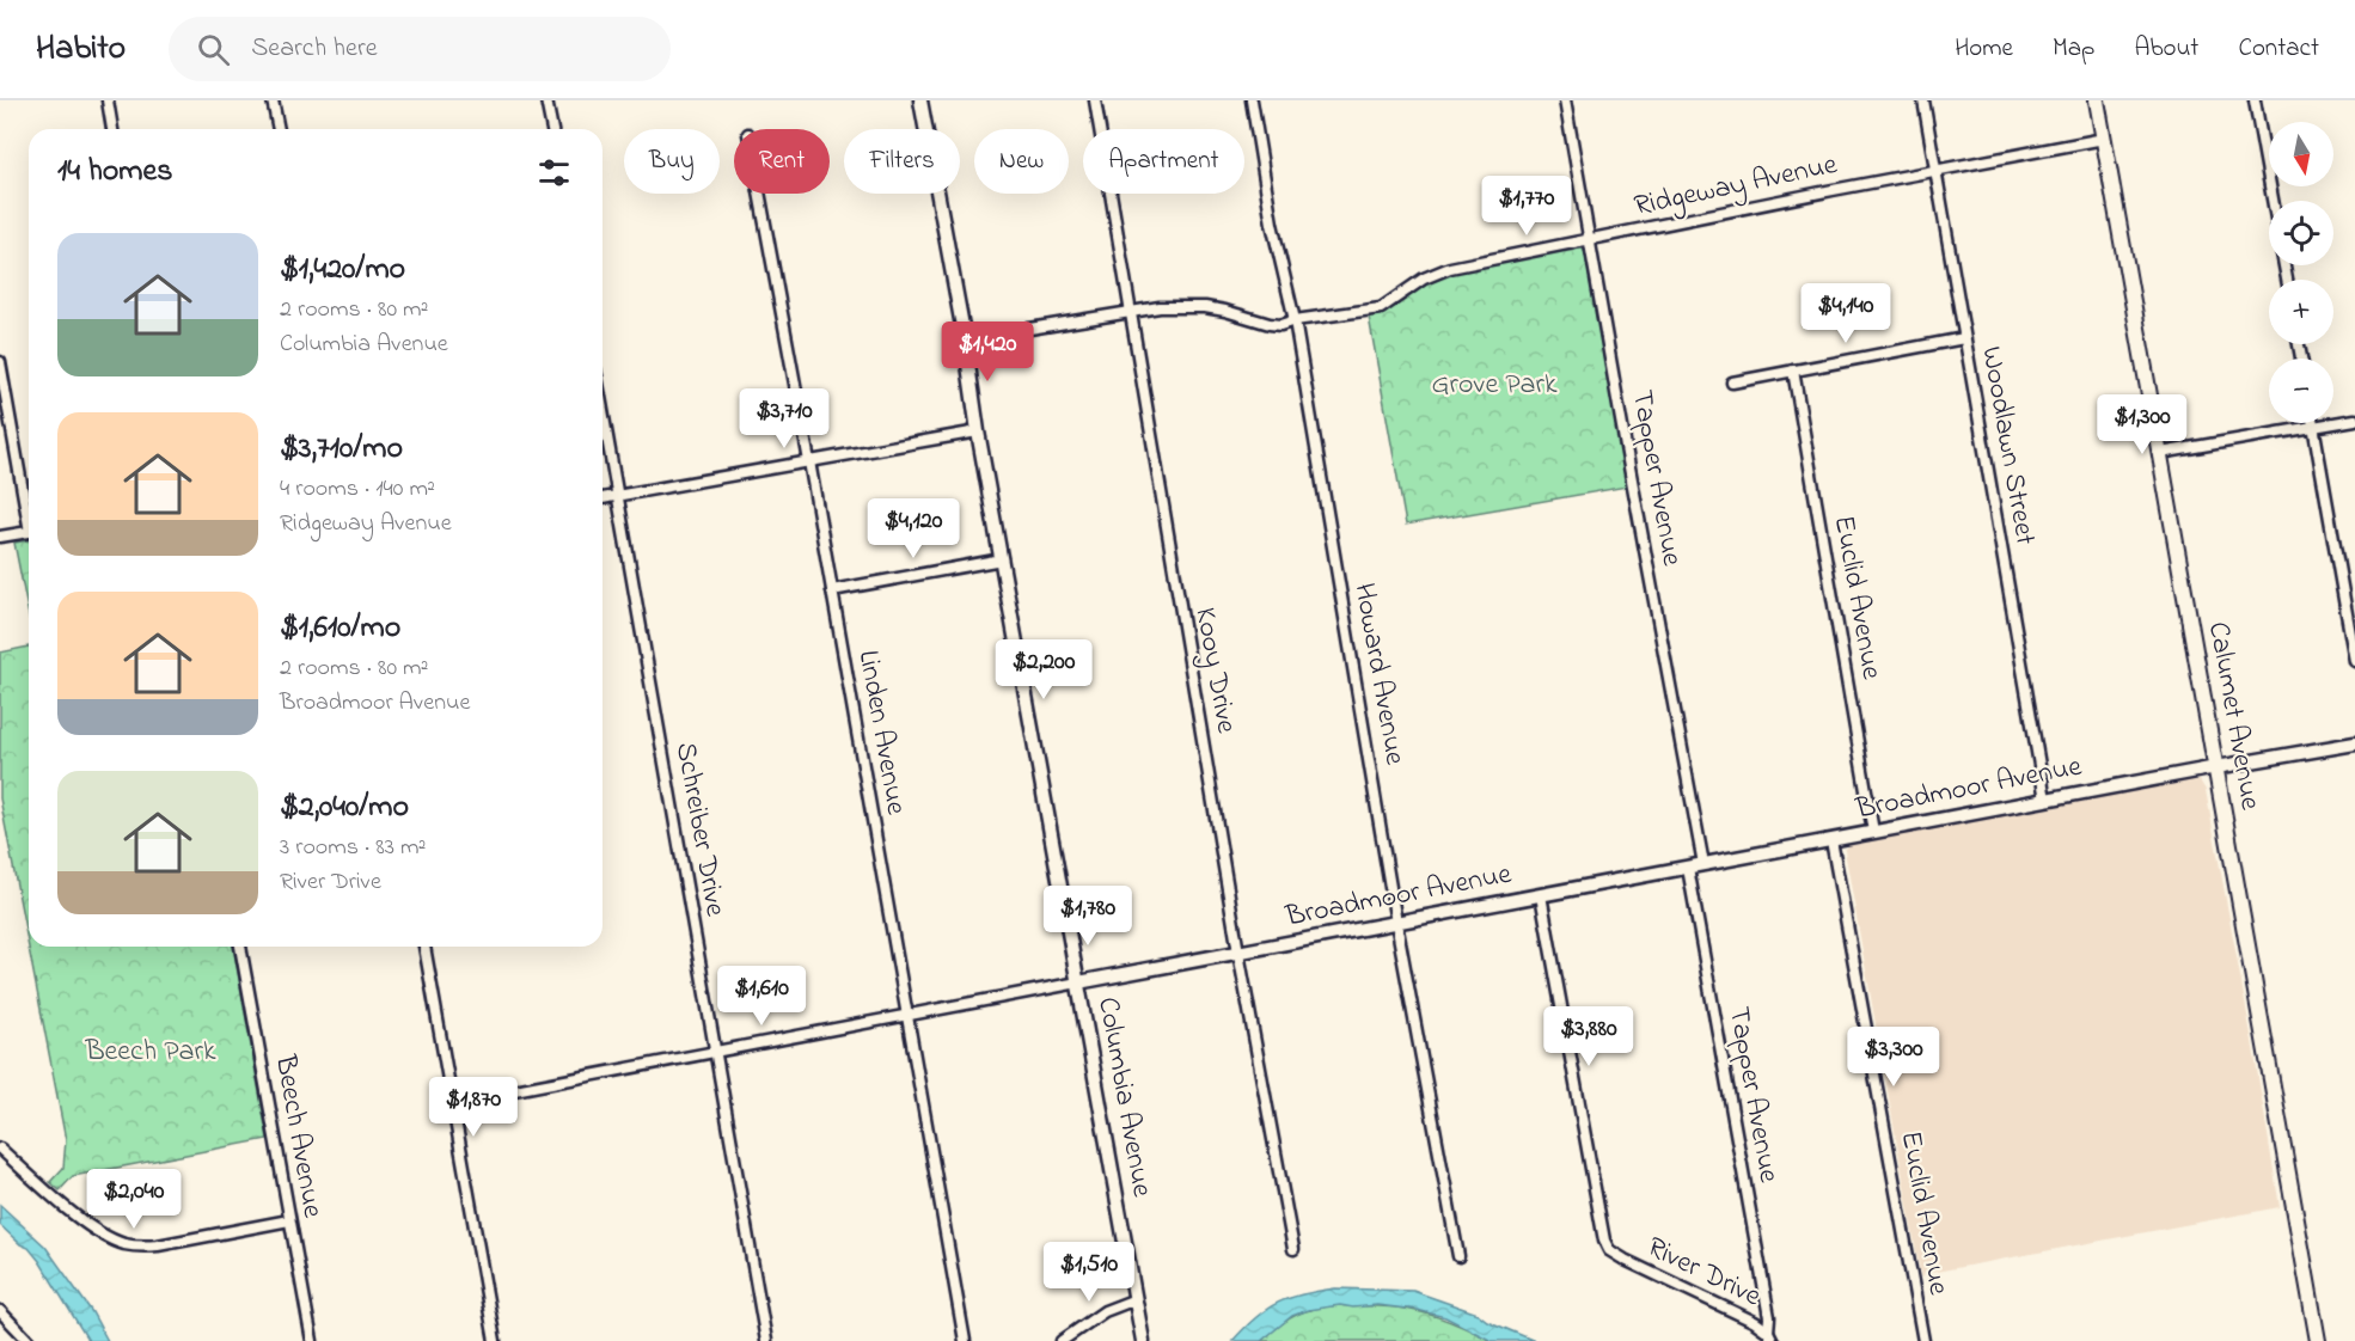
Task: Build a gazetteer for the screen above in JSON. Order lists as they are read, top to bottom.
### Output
{
  "streets": {
    "main road": ["Calumet Avenue"],
    "street": [
      "Ridgeway Avenue",
      "Woodlawn Street",
      "Tapper Avenue",
      "Euclid Avenue",
      "Kooy Drive",
      "Howard Avenue",
      "Linden Avenue",
      "Broadmoor Avenue",
      "Schreiber Drive",
      "Columbia Avenue",
      "Beech Avenue",
      "River Drive"
    ]
  },
  "crossings": [
    ["Ridgeway Avenue", "Woodlawn Street"],
    ["Ridgeway Avenue", "Tapper Avenue"],
    ["Ridgeway Avenue", "Kooy Drive"],
    ["Ridgeway Avenue", "Howard Avenue"],
    ["Ridgeway Avenue", "Calumet Avenue"],
    ["Ridgeway Avenue", "Columbia Avenue"],
    ["Woodlawn Street", "Broadmoor Avenue"],
    ["Tapper Avenue", "Broadmoor Avenue"],
    ["Tapper Avenue", "River Drive"],
    ["Euclid Avenue", "Broadmoor Avenue"],
    ["Kooy Drive", "Broadmoor Avenue"],
    ["Howard Avenue", "Broadmoor Avenue"],
    ["Calumet Avenue", "Broadmoor Avenue"],
    ["Linden Avenue", "Broadmoor Avenue"],
    ["Broadmoor Avenue", "Schreiber Drive"],
    ["Broadmoor Avenue", "Columbia Avenue"],
    ["Broadmoor Avenue", "River Drive"]
  ],
  "parks": ["Grove Park", "Beech Park"],
  "north": "bottom",
  "page": {
    "header": "Habito",
    "search": "Search here",
    "nav": [
      "Home",
      "Map",
      "About",
      "Contact"
    ],
    "map_buttons": ["+", "−"],
    "chip": [
      "Buy",
      "Rent",
      "Filters",
      "New",
      "Apartment"
    ],
    "heading": "14 homes",
    "price": [
      "$1,770",
      "$4,140",
      "$1,420",
      "$3,710",
      "$1,300",
      "$4,120",
      "$2,200",
      "$1,780",
      "$1,610",
      "$3,880",
      "$3,300",
      "$1,870",
      "$2,040",
      "$1,510"
    ],
    "list": [
      {
        "name": "$1,420/mo",
        "note": "2 rooms · 80 m² · Columbia Avenue"
      },
      {
        "name": "$3,710/mo",
        "note": "4 rooms · 140 m² · Ridgeway Avenue"
      },
      {
        "name": "$1,610/mo",
        "note": "2 rooms · 80 m² · Broadmoor Avenue"
      },
      {
        "name": "$2,040/mo",
        "note": "3 rooms · 83 m² · River Drive"
      }
    ]
  }
}
